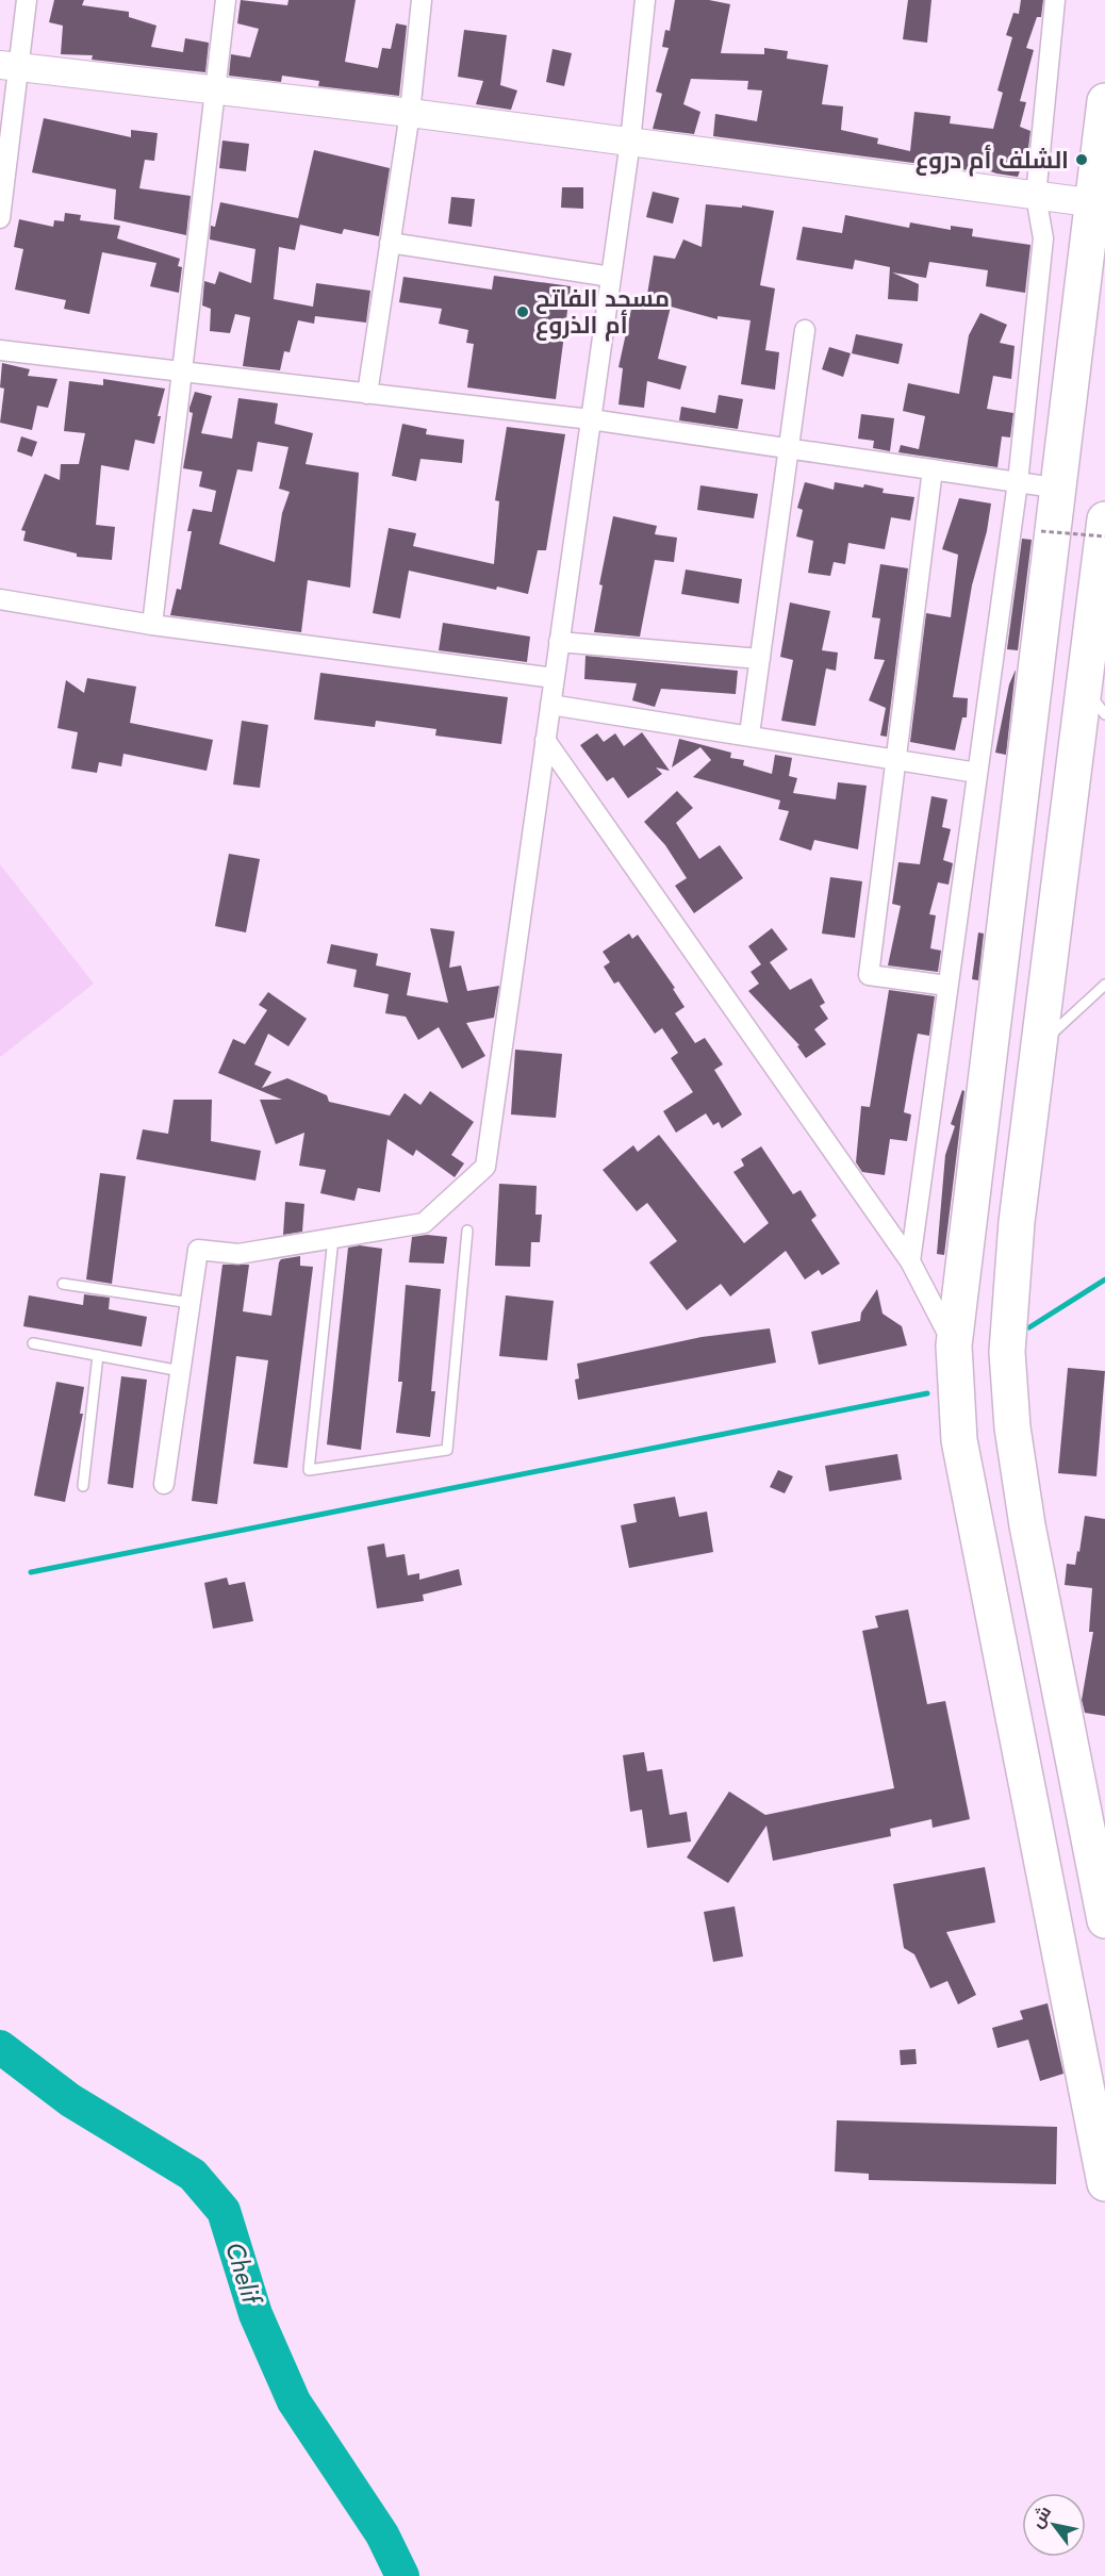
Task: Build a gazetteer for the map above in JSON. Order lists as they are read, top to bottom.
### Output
{
  "water": ["Chelif"],
  "places": ["الشلف أم دروع", "مسجد الفاتح أم الذروع"],
  "north": "top left"
}
